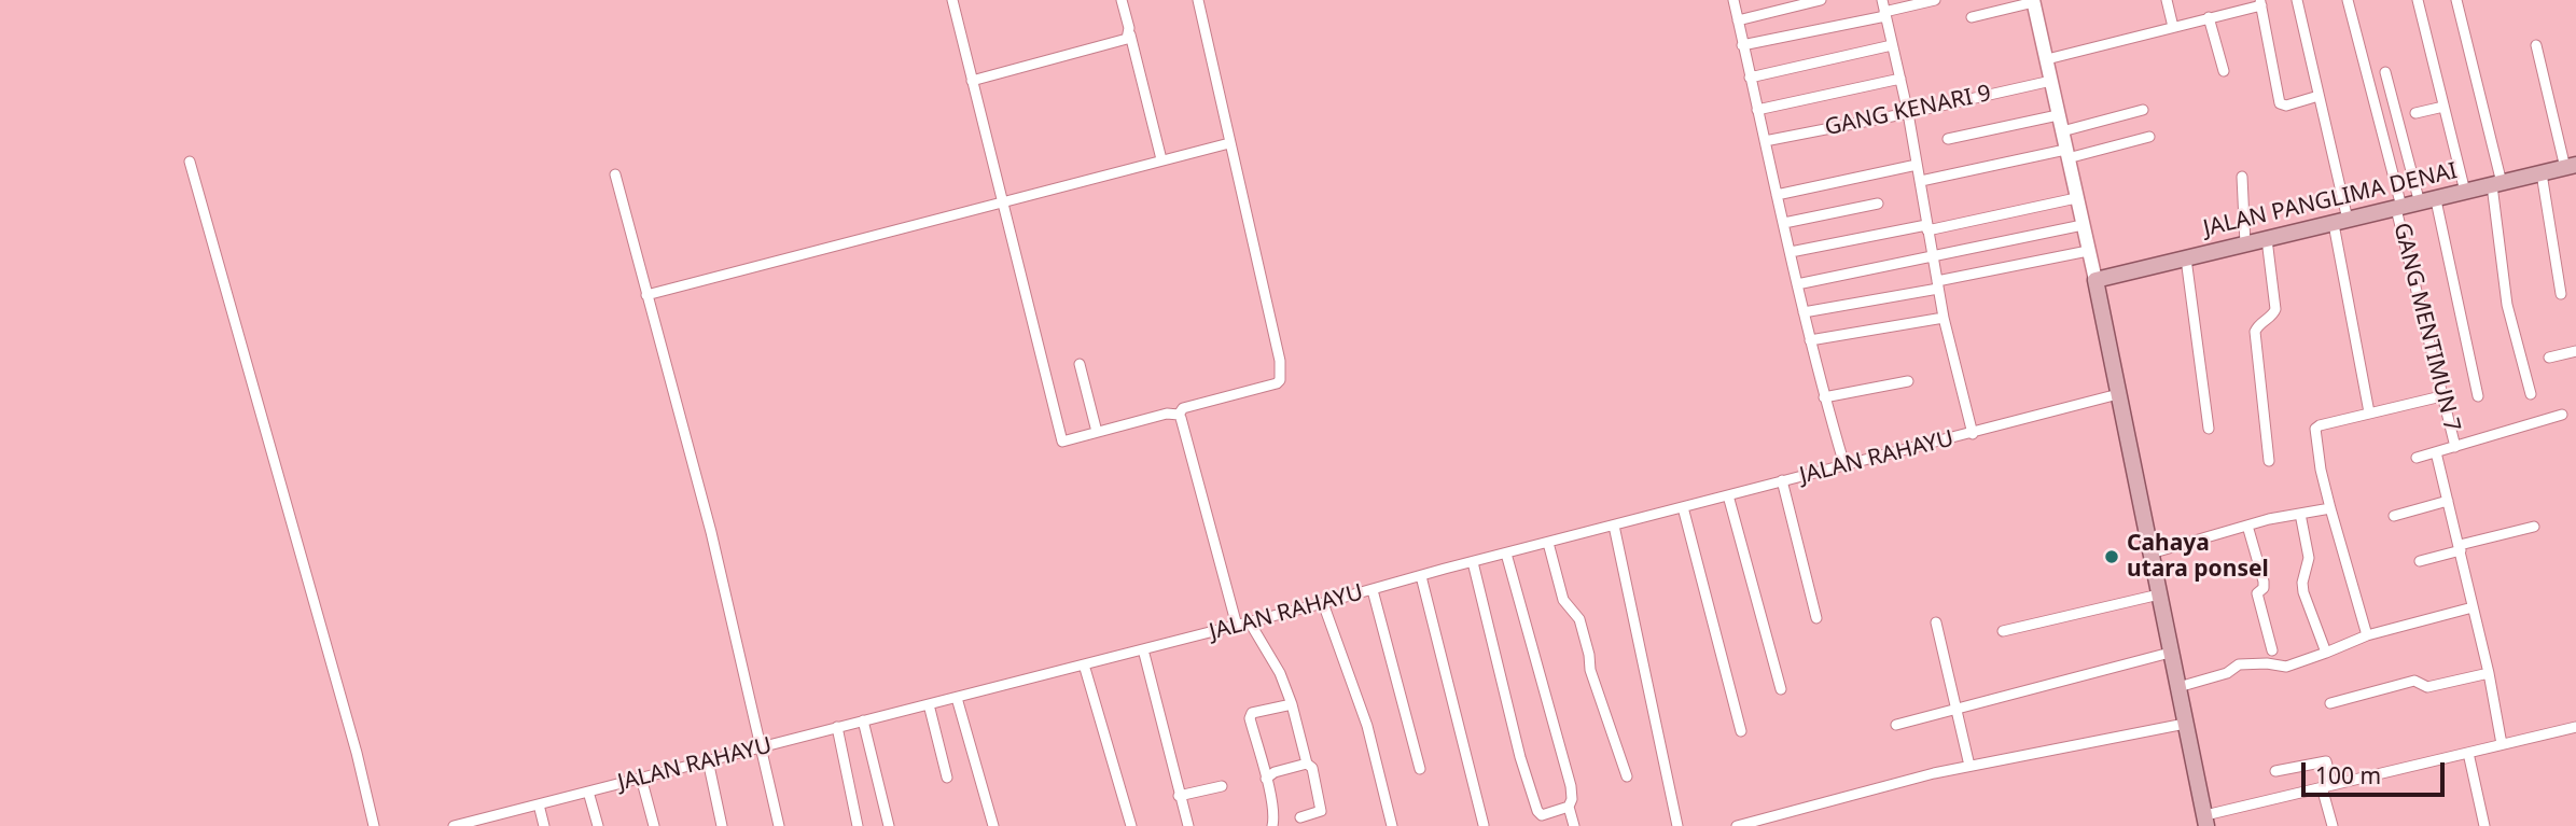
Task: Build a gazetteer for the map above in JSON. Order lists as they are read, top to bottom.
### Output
{
  "streets": {
    "main road": ["JALAN PANGLIMA DENAI"],
    "street": ["GANG KENARI 9", "GANG MENTIMUN 7", "JALAN RAHAYU"]
  },
  "crossings": [
    ["JALAN PANGLIMA DENAI", "GANG MENTIMUN 7"]
  ],
  "places": ["Cahaya utara ponsel"],
  "scale_bar": "100 m"
}
